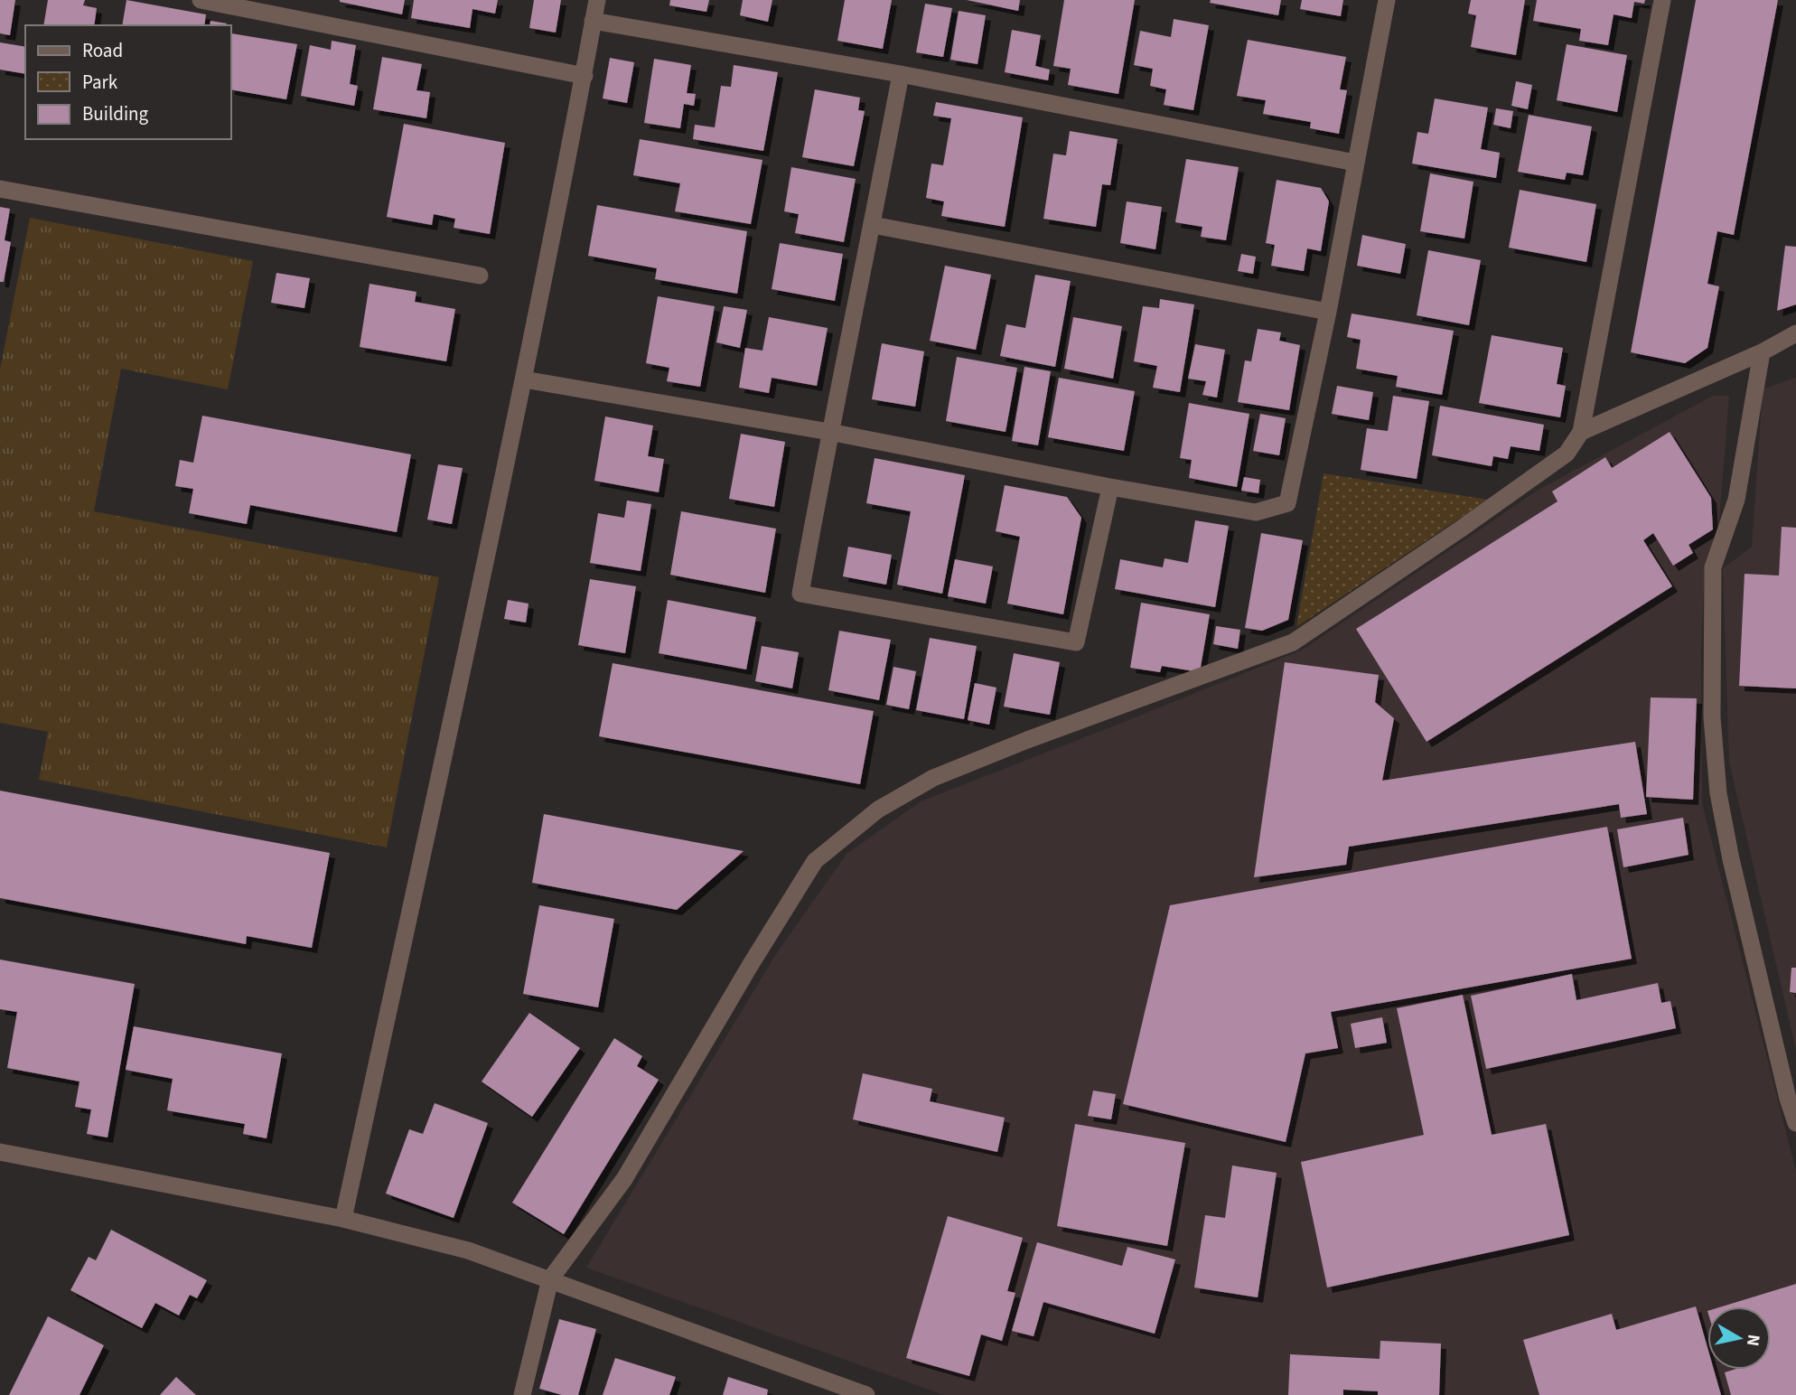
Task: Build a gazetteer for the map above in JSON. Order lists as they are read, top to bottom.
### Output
{
  "legend": ["Road", "Park", "Building"],
  "north": "right"
}
